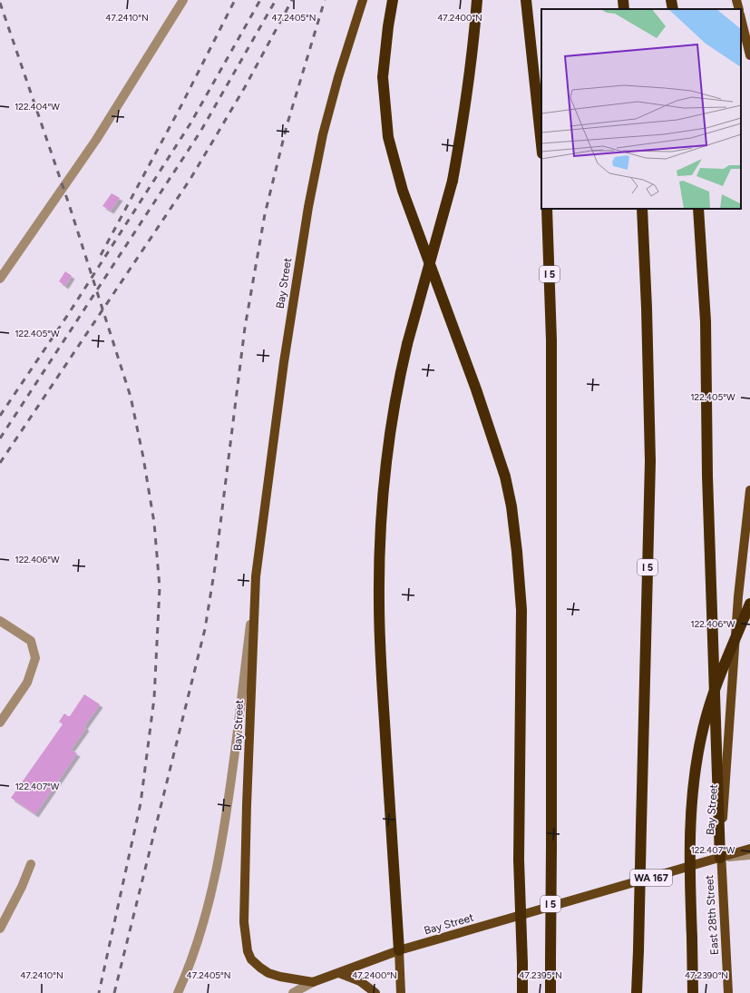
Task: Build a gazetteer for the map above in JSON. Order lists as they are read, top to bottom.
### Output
{
  "streets": {
    "highway": ["I 5"],
    "main road": ["Bay Street", "WA 167", "East 28th Street"]
  },
  "crossings": [
    ["Bay Street", "East 28th Street"]
  ],
  "coordinates": [
    "47.2410°N",
    "47.2405°N",
    "47.2400°N",
    "122.404°W",
    "122.405°W",
    "122.406°W",
    "122.407°W",
    "47.2395°N",
    "47.2390°N"
  ]
}
